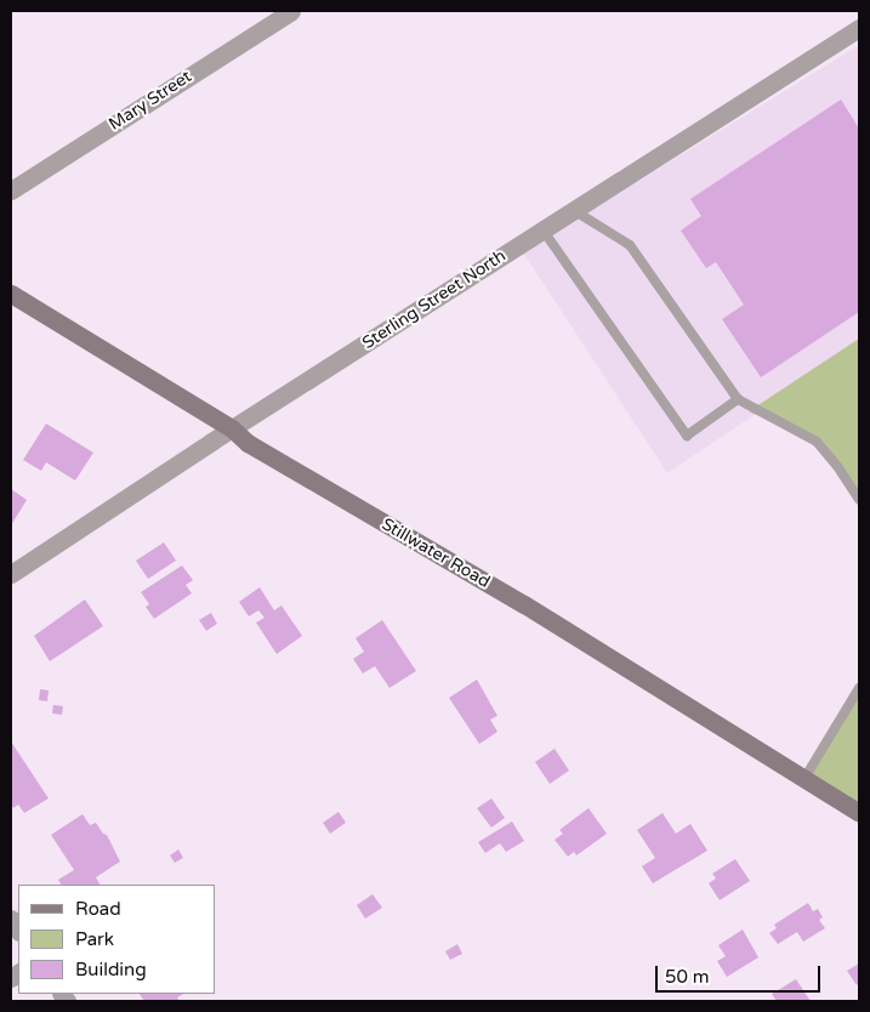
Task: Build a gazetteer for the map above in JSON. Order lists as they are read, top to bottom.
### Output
{
  "streets": {
    "main road": ["Stillwater Road"],
    "street": ["Mary Street", "Sterling Street North"]
  },
  "crossings": [
    ["Sterling Street North", "Stillwater Road"]
  ],
  "legend": ["Road", "Park", "Building"],
  "scale_bar": "50 m"
}
